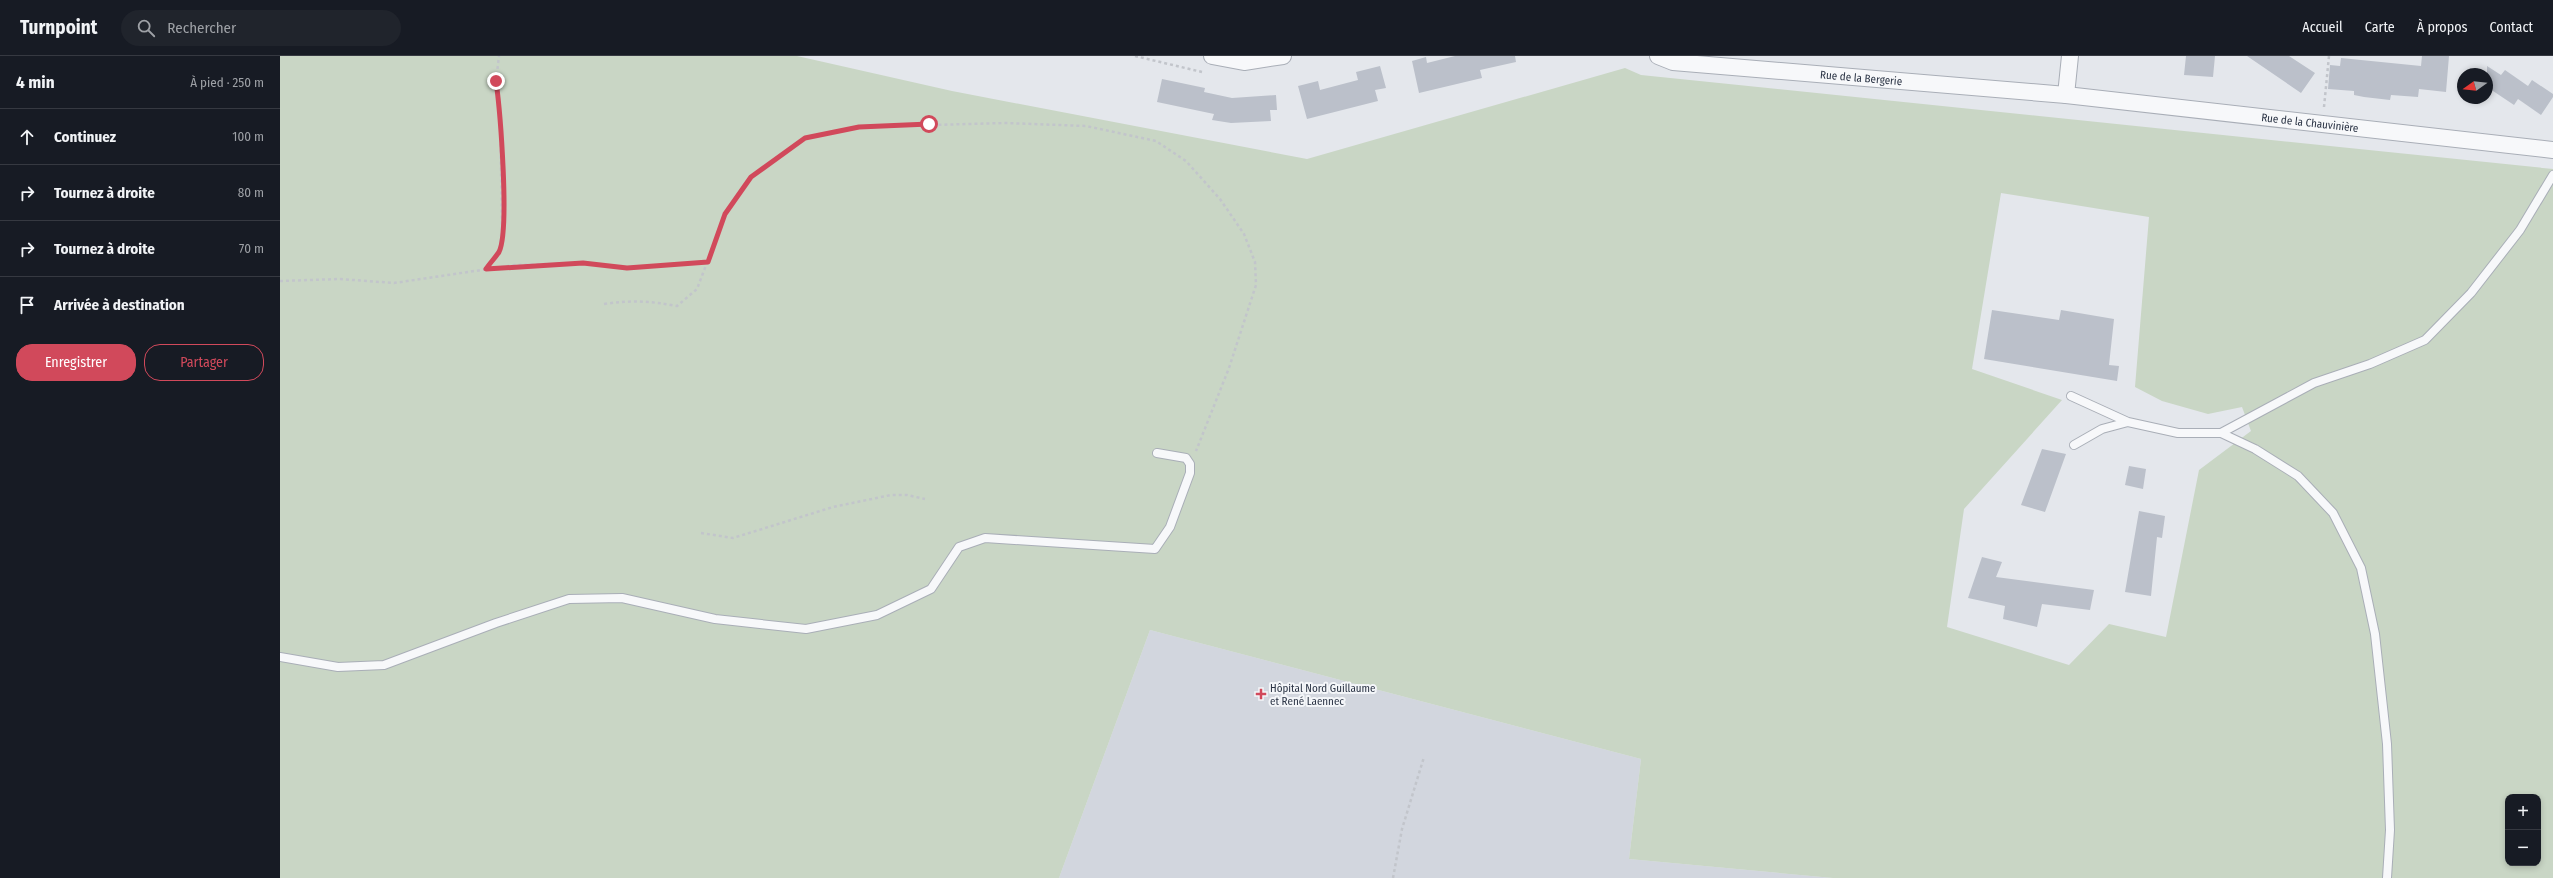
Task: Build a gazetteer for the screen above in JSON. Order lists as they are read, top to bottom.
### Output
{
  "streets": {
    "street": ["Rue de la Bergerie", "Rue de la Chauvinière"]
  },
  "crossings": [
    ["Rue de la Bergerie", "Rue de la Chauvinière"]
  ],
  "places": {
    "health": ["Hôpital Nord Guillaume et René Laennec"]
  },
  "north": "left",
  "page": {
    "header": "Turnpoint",
    "search": "Rechercher",
    "nav": [
      "Accueil",
      "Carte",
      "À propos",
      "Contact"
    ],
    "heading": ["4 min", "À pied · 250 m"],
    "list": [
      ["Continuez", "100 m"],
      ["Tournez à droite", "80 m"],
      ["Tournez à droite", "70 m"],
      "Arrivée à destination"
    ],
    "buttons": ["Enregistrer", "Partager"],
    "map_buttons": ["+", "−"]
  }
}
